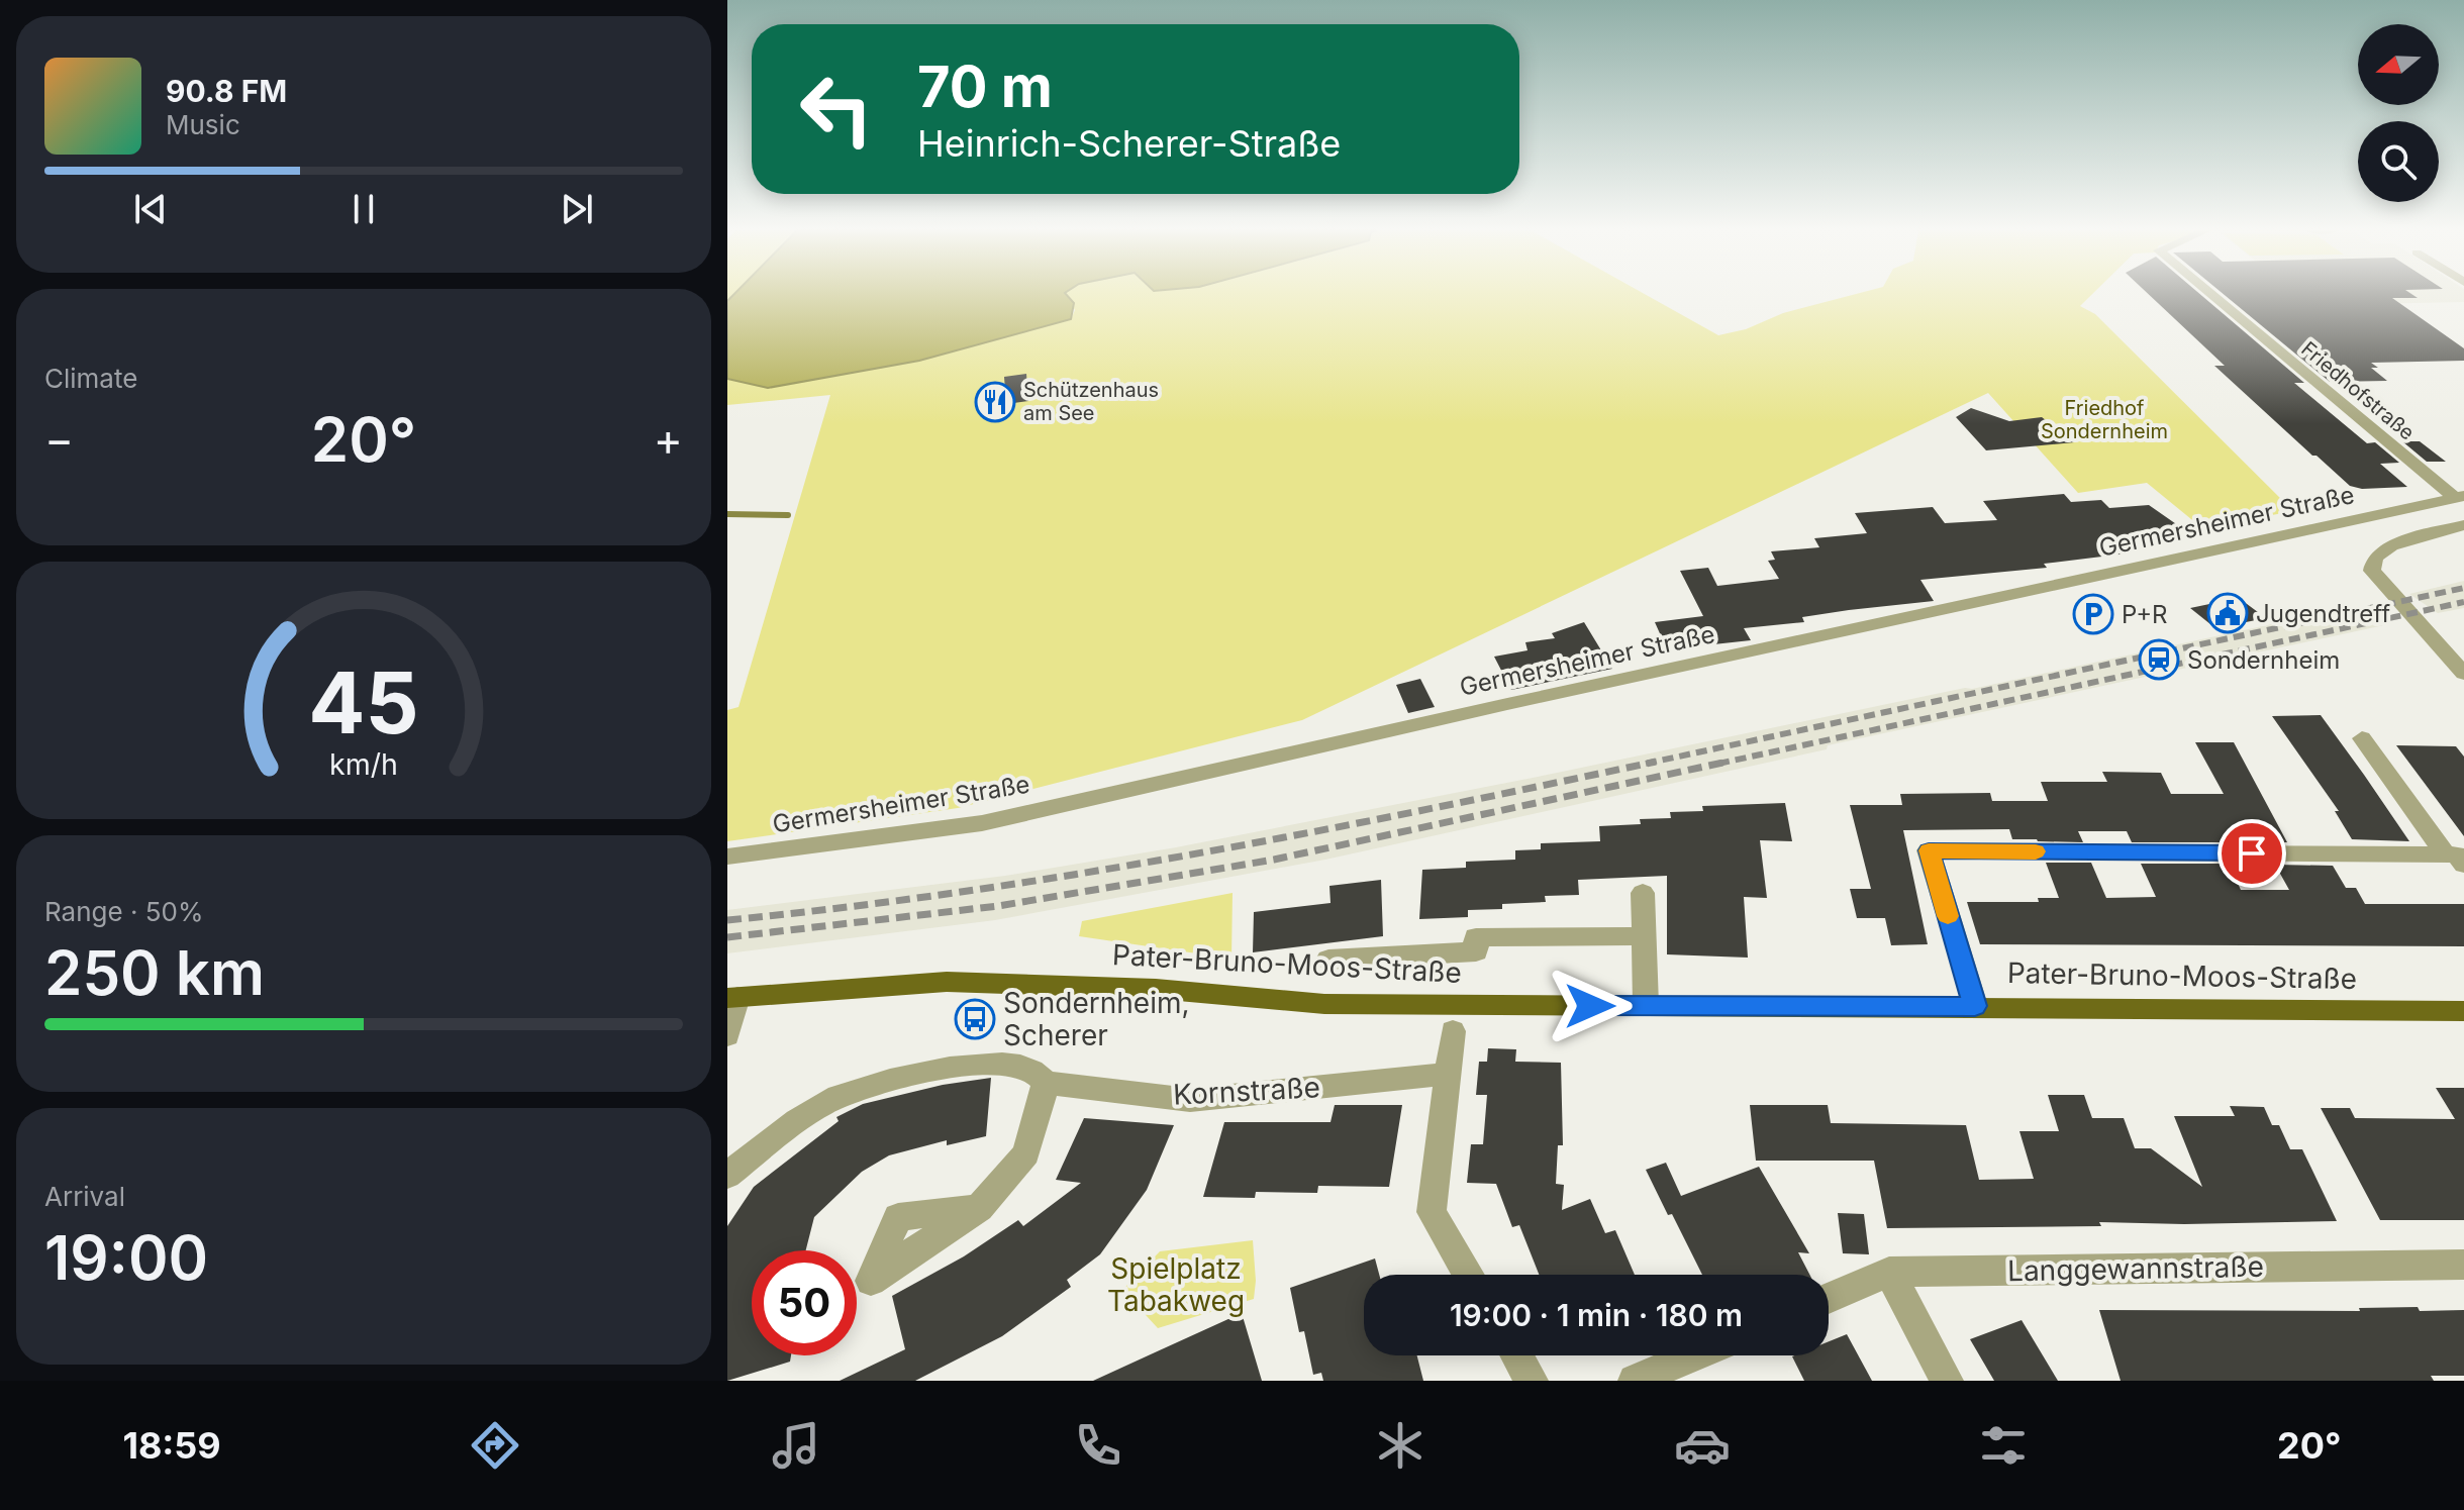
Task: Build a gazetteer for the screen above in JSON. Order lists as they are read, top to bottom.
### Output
{
  "streets": {
    "main road": ["Pater-Bruno-Moos-Straße"],
    "street": [
      "Friedhofstraße",
      "Germersheimer Straße",
      "Kornstraße",
      "Langgewannstraße"
    ]
  },
  "crossings": [
    ["Friedhofstraße", "Germersheimer Straße"]
  ],
  "parks": ["Friedhof Sondernheim", "Spielplatz Tabakweg"],
  "places": {
    "restaurant": ["Schützenhaus am See"],
    "public building": ["Jugendtreff"],
    "parking": ["P+R"],
    "station": ["Sondernheim"],
    "bus stop": ["Sondernheim, Scherer"]
  },
  "north": "left",
  "page": {
    "turn": ["70 m", "Heinrich-Scherer-Straße"],
    "song": ["90.8 FM", "Music"],
    "tile": [
      "Climate",
      ["Range · 50%", "250 km"],
      ["Arrival", "19:00"]
    ],
    "heat": ["−", "20°", "+"],
    "limit": "50",
    "trip": "19:00 · 1 min · 180 m",
    "tabs": ["18:59", "20°"],
    "gauge": ["45", "km/h"]
  }
}
